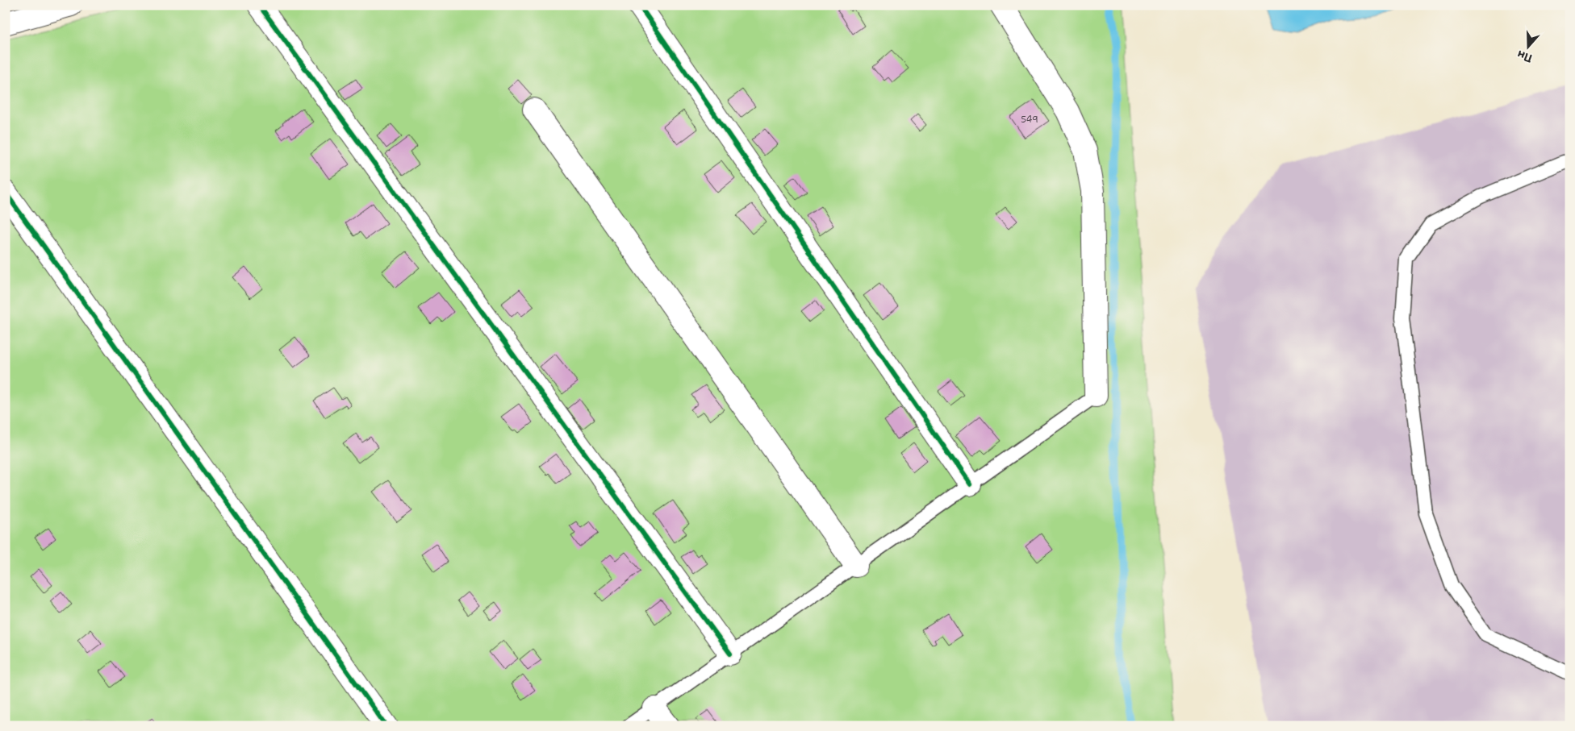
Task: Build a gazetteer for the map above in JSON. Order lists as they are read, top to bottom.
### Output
{
  "house_numbers": ["549"],
  "north": "bottom"
}
